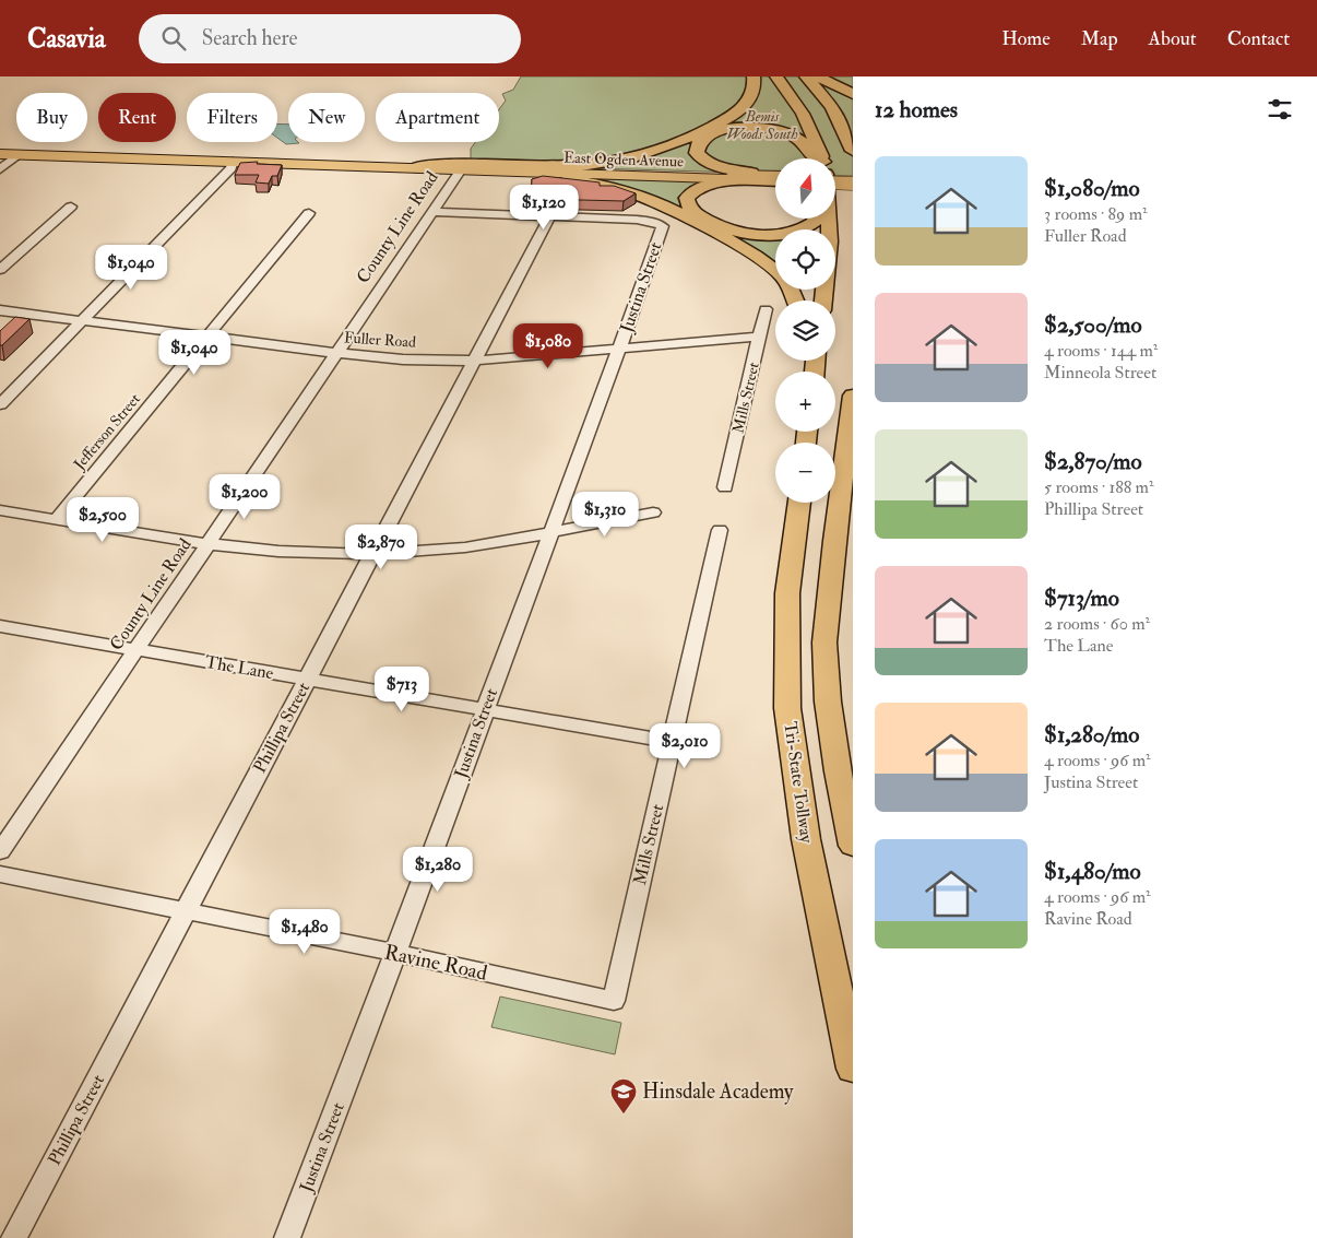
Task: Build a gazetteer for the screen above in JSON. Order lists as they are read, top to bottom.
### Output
{
  "streets": {
    "highway": ["Tri-State Tollway"],
    "main road": ["East Ogden Avenue"],
    "street": [
      "County Line Road",
      "Justina Street",
      "Fuller Road",
      "Mills Street",
      "Jefferson Street",
      "The Lane",
      "Phillipa Street",
      "Ravine Road"
    ]
  },
  "crossings": [
    ["East Ogden Avenue", "County Line Road"],
    ["County Line Road", "Fuller Road"],
    ["County Line Road", "The Lane"],
    ["Justina Street", "Fuller Road"],
    ["Justina Street", "The Lane"],
    ["Justina Street", "Phillipa Street"],
    ["Justina Street", "Ravine Road"],
    ["Fuller Road", "Mills Street"],
    ["Fuller Road", "Jefferson Street"],
    ["Fuller Road", "Phillipa Street"],
    ["Mills Street", "The Lane"],
    ["Mills Street", "Ravine Road"],
    ["The Lane", "Phillipa Street"],
    ["Phillipa Street", "Ravine Road"]
  ],
  "parks": ["Bemis Woods South"],
  "places": {
    "school or university": ["Hinsdale Academy"]
  },
  "north": "top",
  "page": {
    "header": "Casavia",
    "search": "Search here",
    "nav": [
      "Home",
      "Map",
      "About",
      "Contact"
    ],
    "heading": "12 homes",
    "chip": [
      "Buy",
      "Rent",
      "Filters",
      "New",
      "Apartment"
    ],
    "list": [
      {
        "name": "$1,080/mo",
        "note": "3 rooms · 89 m² · Fuller Road"
      },
      {
        "name": "$2,500/mo",
        "note": "4 rooms · 144 m² · Minneola Street"
      },
      {
        "name": "$2,870/mo",
        "note": "5 rooms · 188 m² · Phillipa Street"
      },
      {
        "name": "$713/mo",
        "note": "2 rooms · 60 m² · The Lane"
      },
      {
        "name": "$1,280/mo",
        "note": "4 rooms · 96 m² · Justina Street"
      },
      {
        "name": "$1,480/mo",
        "note": "4 rooms · 96 m² · Ravine Road"
      }
    ],
    "map_buttons": ["+", "−"],
    "price": [
      "$1,120",
      "$1,040",
      "$1,080",
      "$1,040",
      "$1,200",
      "$1,310",
      "$2,500",
      "$2,870",
      "$713",
      "$2,010",
      "$1,280",
      "$1,480"
    ]
  }
}
